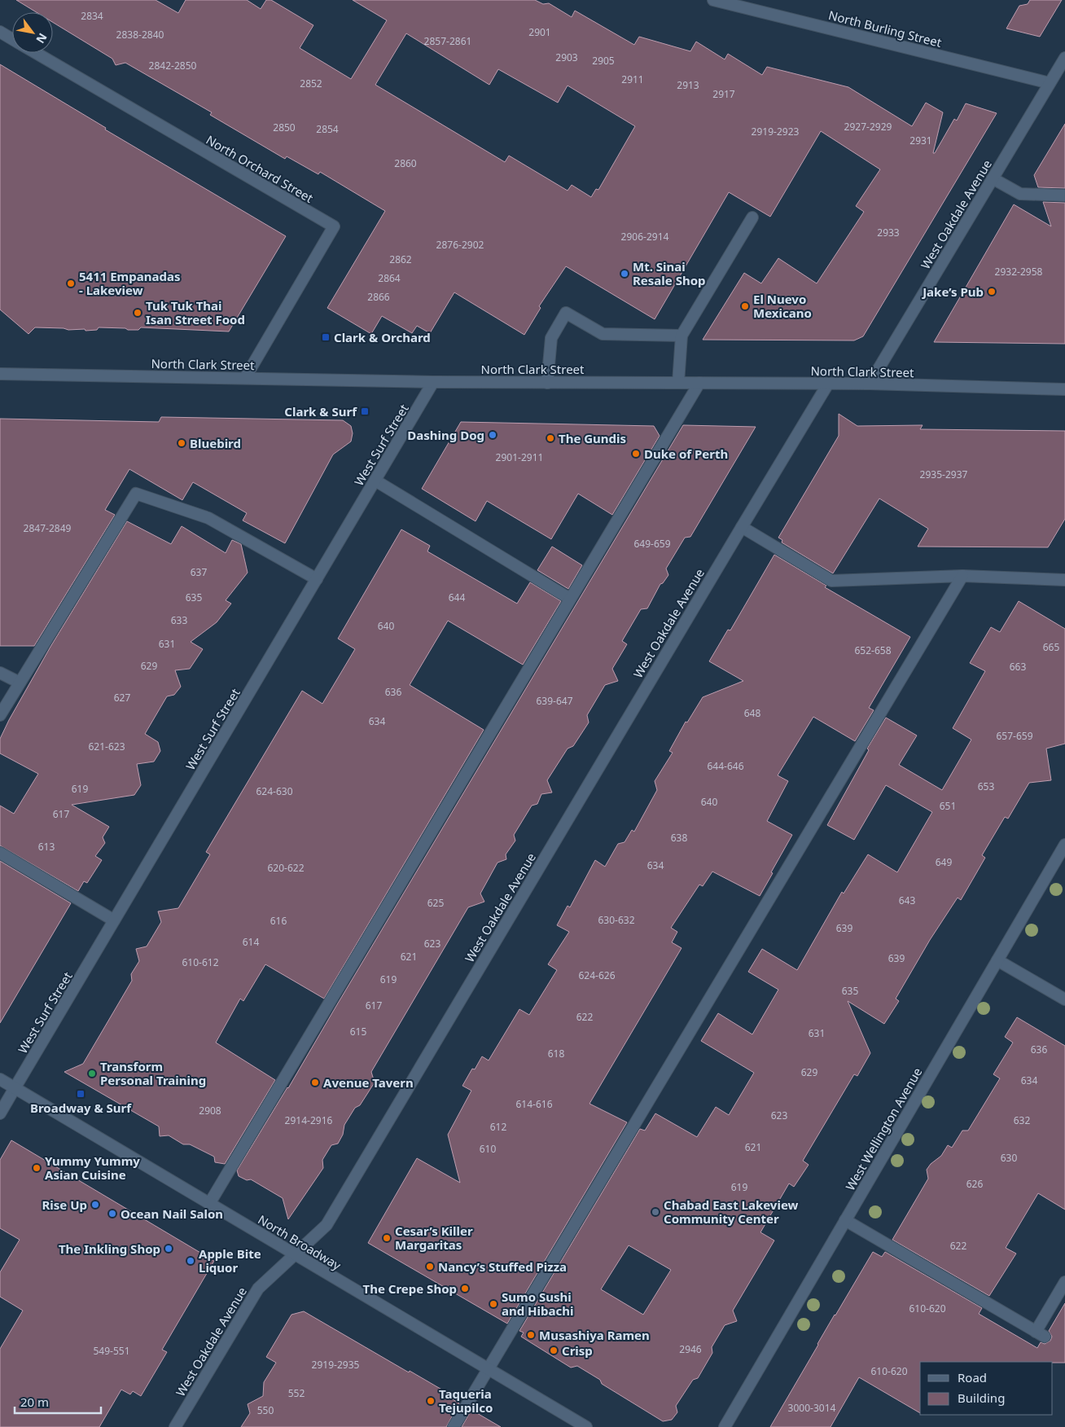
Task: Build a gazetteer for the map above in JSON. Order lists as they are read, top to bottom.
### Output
{
  "streets": {
    "street": [
      "North Burling Street",
      "North Orchard Street",
      "West Oakdale Avenue",
      "North Clark Street",
      "West Surf Street",
      "West Wellington Avenue",
      "North Broadway"
    ]
  },
  "crossings": [
    ["North Burling Street", "West Oakdale Avenue"],
    ["North Orchard Street", "North Clark Street"],
    ["West Oakdale Avenue", "North Clark Street"],
    ["West Oakdale Avenue", "North Broadway"],
    ["North Clark Street", "West Surf Street"],
    ["West Surf Street", "North Broadway"]
  ],
  "places": {
    "other": [
      "Mt. Sinai Resale Shop",
      "5411 Empanadas - Lakeview",
      "Jake’s Pub",
      "El Nuevo Mexicano",
      "Tuk Tuk Thai Isan Street Food",
      "Dashing Dog",
      "The Gundis",
      "Bluebird",
      "Duke of Perth",
      "Transform Personal Training",
      "Avenue Tavern",
      "Yummy Yummy Asian Cuisine",
      "Rise Up",
      "Chabad East Lakeview Community Center",
      "Ocean Nail Salon",
      "Cesar’s Killer Margaritas",
      "The Inkling Shop",
      "Apple Bite Liquor",
      "Nancy’s Stuffed Pizza",
      "The Crepe Shop",
      "Sumo Sushi and Hibachi",
      "Musashiya Ramen",
      "Crisp",
      "Taqueria Tejupilco"
    ],
    "transit": ["Clark & Orchard", "Clark & Surf", "Broadway & Surf"]
  },
  "house_numbers": [
    "2834",
    "2901",
    "2838-2840",
    "2857-2861",
    "2903",
    "2905",
    "2842-2850",
    "2911",
    "2852",
    "2913",
    "2917",
    "2927-2929",
    "2850",
    "2854",
    "2919-2923",
    "2931",
    "2860",
    "2933",
    "2906-2914",
    "2876-2902",
    "2862",
    "2932-2958",
    "2864",
    "2866",
    "2901-2911",
    "2935-2937",
    "2847-2849",
    "649-659",
    "637",
    "635",
    "644",
    "633",
    "640",
    "631",
    "665",
    "652-658",
    "629",
    "663",
    "636",
    "627",
    "639-647",
    "648",
    "634",
    "657-659",
    "621-623",
    "644-646",
    "653",
    "619",
    "624-630",
    "640",
    "651",
    "617",
    "638",
    "613",
    "649",
    "634",
    "620-622",
    "643",
    "625",
    "630-632",
    "616",
    "639",
    "614",
    "623",
    "621",
    "639",
    "610-612",
    "624-626",
    "619",
    "635",
    "617",
    "622",
    "615",
    "631",
    "636",
    "618",
    "629",
    "634",
    "614-616",
    "2908",
    "623",
    "2914-2916",
    "632",
    "612",
    "621",
    "610",
    "630",
    "626",
    "619",
    "622",
    "610-620",
    "2946",
    "549-551",
    "2919-2935",
    "610-620",
    "552",
    "3000-3014",
    "550"
  ],
  "legend": ["Road", "Building"],
  "scale_bar": "20 m",
  "north": "bottom right"
}
